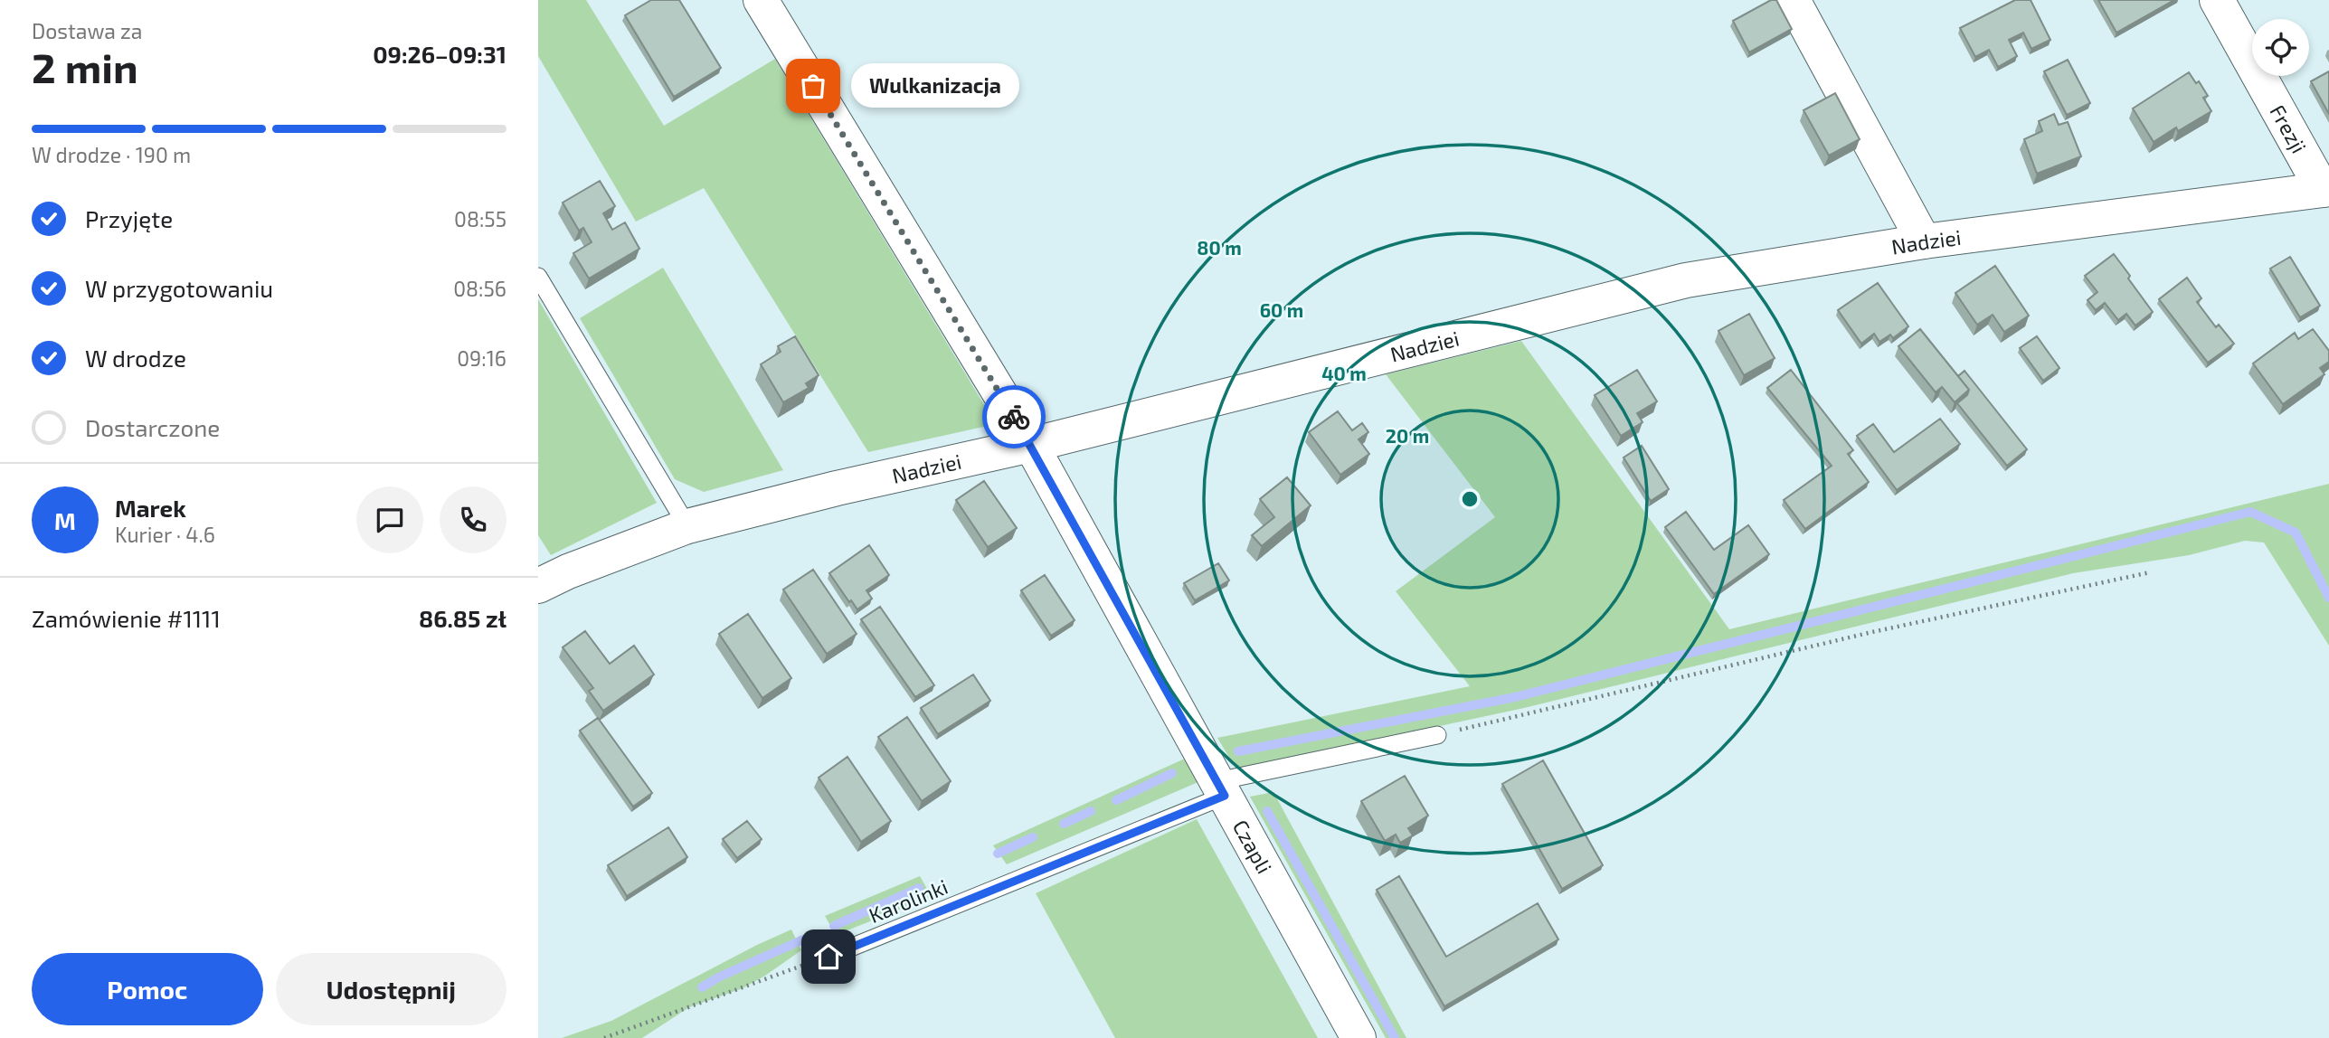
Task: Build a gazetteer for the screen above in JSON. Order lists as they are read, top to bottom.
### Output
{
  "streets": {
    "street": ["Frezji", "Nadziei", "Czapli"],
    "lane": ["Karolinki"]
  },
  "crossings": [
    ["Frezji", "Nadziei"],
    ["Nadziei", "Czapli"],
    ["Czapli", "Karolinki"]
  ],
  "places": ["Wulkanizacja"],
  "page": {
    "heading": ["2 min", "Dostawa za", "09:26–09:31"],
    "panel": [
      "Marek",
      "Kurier · 4.6",
      "Zamówienie #1111",
      "86.85 zł"
    ],
    "bubble": "Wulkanizacja",
    "bar": "W drodze · 190 m",
    "list": [
      ["Przyjęte", "08:55"],
      ["W przygotowaniu", "08:56"],
      ["W drodze", "09:16"],
      "Dostarczone"
    ],
    "round": "M",
    "buttons": ["Pomoc", "Udostępnij"]
  },
  "rings": [
    "80 m",
    "60 m",
    "40 m",
    "20 m"
  ]
}
